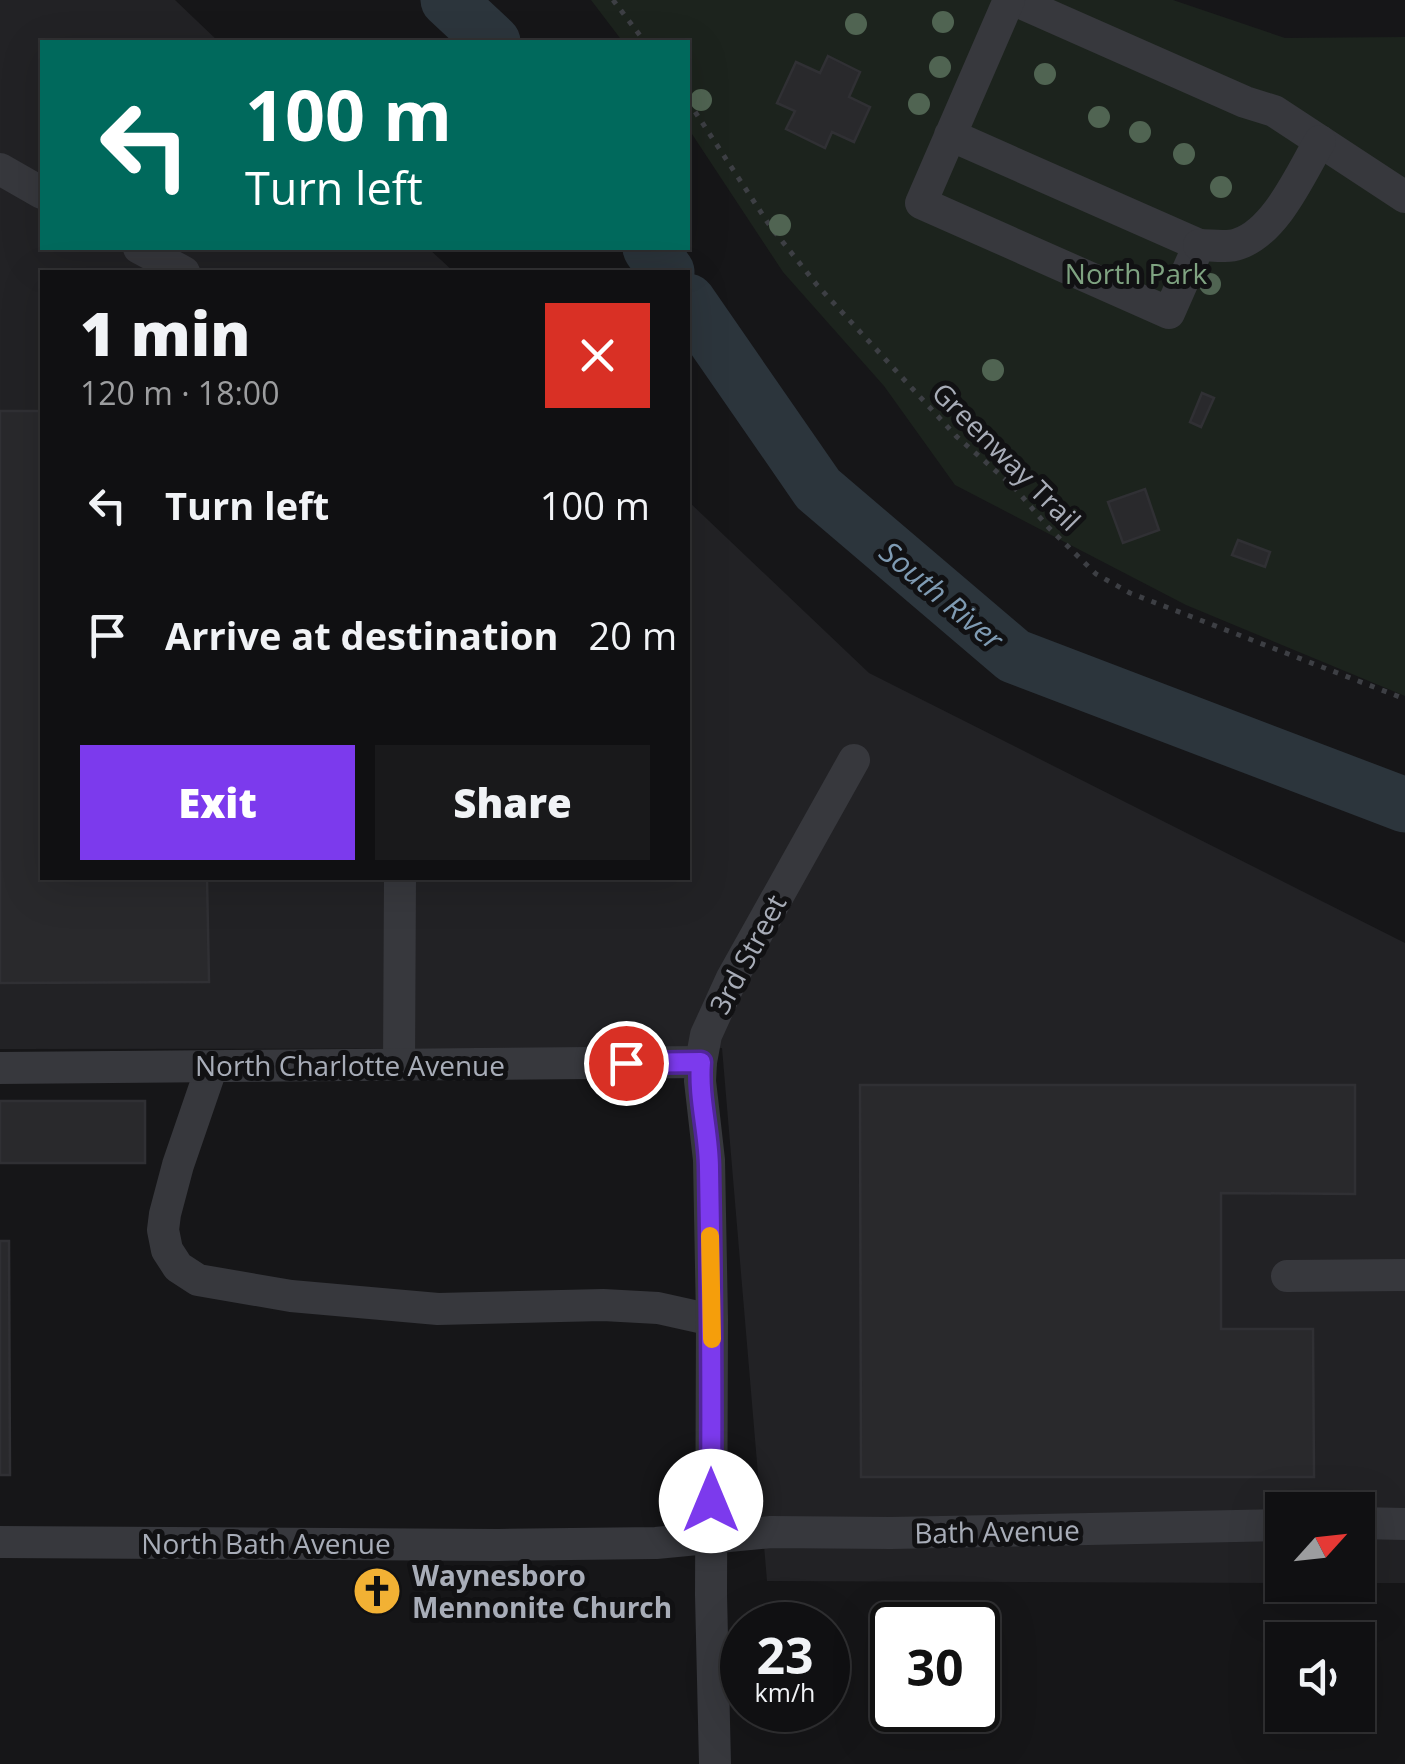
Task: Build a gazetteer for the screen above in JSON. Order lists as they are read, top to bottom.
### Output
{
  "streets": {
    "street": [
      "3rd Street",
      "North Charlotte Avenue",
      "Bath Avenue",
      "North Bath Avenue"
    ],
    "path": ["Greenway Trail"]
  },
  "crossings": [
    ["3rd Street", "North Charlotte Avenue"],
    ["3rd Street", "Bath Avenue"],
    ["3rd Street", "North Bath Avenue"],
    ["Bath Avenue", "North Bath Avenue"]
  ],
  "water": ["South River"],
  "parks": ["North Park"],
  "places": {
    "church": ["Waynesboro Mennonite Church"]
  },
  "north": "top right",
  "page": {
    "turn": ["100 m", "Turn left"],
    "heading": ["1 min", "120 m · 18:00"],
    "list": [
      {
        "name": "Turn left",
        "value": "100 m"
      },
      {
        "name": "Arrive at destination",
        "value": "20 m"
      }
    ],
    "buttons": ["Exit", "Share"],
    "speed": "23 km/h",
    "limit": "30"
  }
}
